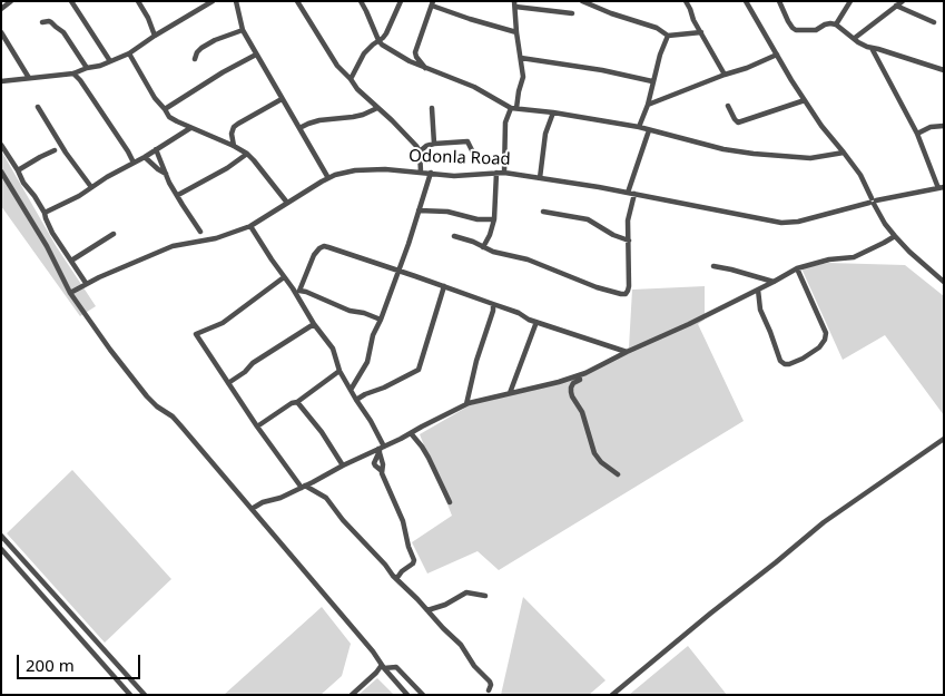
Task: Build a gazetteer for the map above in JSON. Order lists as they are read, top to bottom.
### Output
{
  "streets": {
    "street": ["Odonla Road"]
  },
  "scale_bar": "200 m"
}
